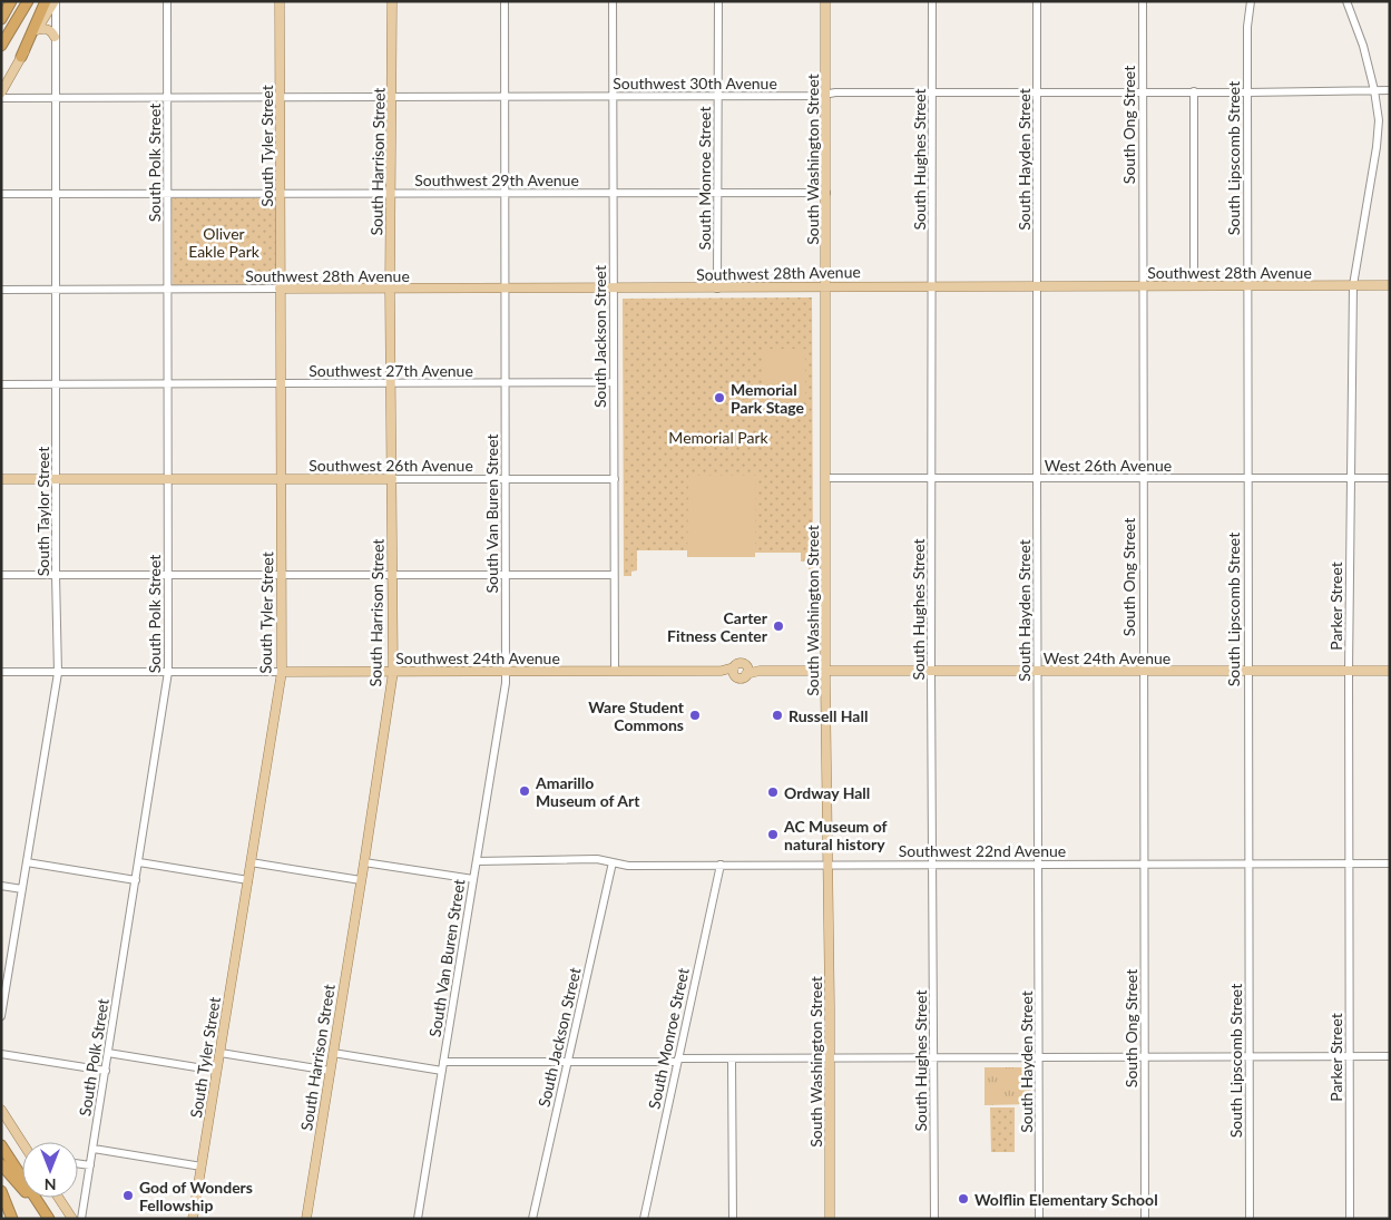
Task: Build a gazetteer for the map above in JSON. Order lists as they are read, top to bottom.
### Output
{
  "streets": {
    "main road": [
      "South Tyler Street",
      "South Washington Street",
      "South Harrison Street",
      "Southwest 28th Avenue",
      "Southwest 26th Avenue",
      "Southwest 24th Avenue",
      "West 24th Avenue"
    ],
    "street": [
      "Southwest 30th Avenue",
      "South Ong Street",
      "South Lipscomb Street",
      "South Hughes Street",
      "South Hayden Street",
      "South Polk Street",
      "South Monroe Street",
      "Southwest 29th Avenue",
      "South Jackson Street",
      "Southwest 27th Avenue",
      "West 26th Avenue",
      "South Taylor Street",
      "South Van Buren Street",
      "Parker Street",
      "Southwest 22nd Avenue"
    ]
  },
  "crossings": [
    ["Southwest 30th Avenue", "South Ong Street"],
    ["Southwest 30th Avenue", "South Tyler Street"],
    ["Southwest 30th Avenue", "South Lipscomb Street"],
    ["Southwest 30th Avenue", "South Washington Street"],
    ["Southwest 30th Avenue", "South Hughes Street"],
    ["Southwest 30th Avenue", "South Hayden Street"],
    ["Southwest 30th Avenue", "South Harrison Street"],
    ["Southwest 30th Avenue", "South Polk Street"],
    ["Southwest 30th Avenue", "South Monroe Street"],
    ["Southwest 30th Avenue", "South Jackson Street"],
    ["Southwest 30th Avenue", "South Taylor Street"],
    ["Southwest 30th Avenue", "South Van Buren Street"],
    ["Southwest 30th Avenue", "Parker Street"],
    ["South Ong Street", "Southwest 28th Avenue"],
    ["South Ong Street", "West 26th Avenue"],
    ["South Ong Street", "West 24th Avenue"],
    ["South Ong Street", "Southwest 22nd Avenue"],
    ["South Tyler Street", "Southwest 29th Avenue"],
    ["South Tyler Street", "Southwest 28th Avenue"],
    ["South Tyler Street", "Southwest 27th Avenue"],
    ["South Tyler Street", "Southwest 26th Avenue"],
    ["South Tyler Street", "Southwest 24th Avenue"],
    ["South Lipscomb Street", "Southwest 28th Avenue"],
    ["South Lipscomb Street", "West 26th Avenue"],
    ["South Lipscomb Street", "West 24th Avenue"],
    ["South Lipscomb Street", "Southwest 22nd Avenue"],
    ["South Washington Street", "Southwest 29th Avenue"],
    ["South Washington Street", "Southwest 28th Avenue"],
    ["South Washington Street", "West 26th Avenue"],
    ["South Washington Street", "Southwest 24th Avenue"],
    ["South Washington Street", "West 24th Avenue"],
    ["South Washington Street", "Southwest 22nd Avenue"],
    ["South Hughes Street", "Southwest 28th Avenue"],
    ["South Hughes Street", "West 26th Avenue"],
    ["South Hughes Street", "West 24th Avenue"],
    ["South Hughes Street", "Southwest 22nd Avenue"],
    ["South Hayden Street", "Southwest 28th Avenue"],
    ["South Hayden Street", "West 26th Avenue"],
    ["South Hayden Street", "West 24th Avenue"],
    ["South Hayden Street", "Southwest 22nd Avenue"],
    ["South Harrison Street", "Southwest 29th Avenue"],
    ["South Harrison Street", "Southwest 28th Avenue"],
    ["South Harrison Street", "Southwest 27th Avenue"],
    ["South Harrison Street", "Southwest 26th Avenue"],
    ["South Harrison Street", "Southwest 24th Avenue"],
    ["South Polk Street", "Southwest 29th Avenue"],
    ["South Polk Street", "Southwest 28th Avenue"],
    ["South Polk Street", "Southwest 27th Avenue"],
    ["South Polk Street", "Southwest 26th Avenue"],
    ["South Polk Street", "Southwest 24th Avenue"],
    ["South Monroe Street", "Southwest 29th Avenue"],
    ["South Monroe Street", "Southwest 28th Avenue"],
    ["South Monroe Street", "Southwest 22nd Avenue"],
    ["Southwest 29th Avenue", "South Jackson Street"],
    ["Southwest 29th Avenue", "South Taylor Street"],
    ["Southwest 29th Avenue", "South Van Buren Street"],
    ["Southwest 28th Avenue", "South Jackson Street"],
    ["Southwest 28th Avenue", "South Taylor Street"],
    ["Southwest 28th Avenue", "South Van Buren Street"],
    ["Southwest 28th Avenue", "Parker Street"],
    ["South Jackson Street", "Southwest 27th Avenue"],
    ["South Jackson Street", "Southwest 26th Avenue"],
    ["South Jackson Street", "Southwest 24th Avenue"],
    ["South Jackson Street", "Southwest 22nd Avenue"],
    ["Southwest 27th Avenue", "South Taylor Street"],
    ["Southwest 27th Avenue", "South Van Buren Street"],
    ["Southwest 26th Avenue", "South Taylor Street"],
    ["Southwest 26th Avenue", "South Van Buren Street"],
    ["West 26th Avenue", "Parker Street"],
    ["South Taylor Street", "Southwest 24th Avenue"],
    ["South Van Buren Street", "Southwest 24th Avenue"],
    ["South Van Buren Street", "Southwest 22nd Avenue"],
    ["Parker Street", "West 24th Avenue"],
    ["Parker Street", "Southwest 22nd Avenue"],
    ["Southwest 24th Avenue", "West 24th Avenue"]
  ],
  "parks": ["Oliver Eakle Park", "Memorial Park"],
  "places": [
    "Memorial Park Stage",
    "Carter Fitness Center",
    "Ware Student Commons",
    "Russell Hall",
    "Amarillo Museum of Art",
    "Ordway Hall",
    "AC Museum of natural history",
    "God of Wonders Fellowship",
    "Wolflin Elementary School"
  ],
  "north": "bottom"
}
